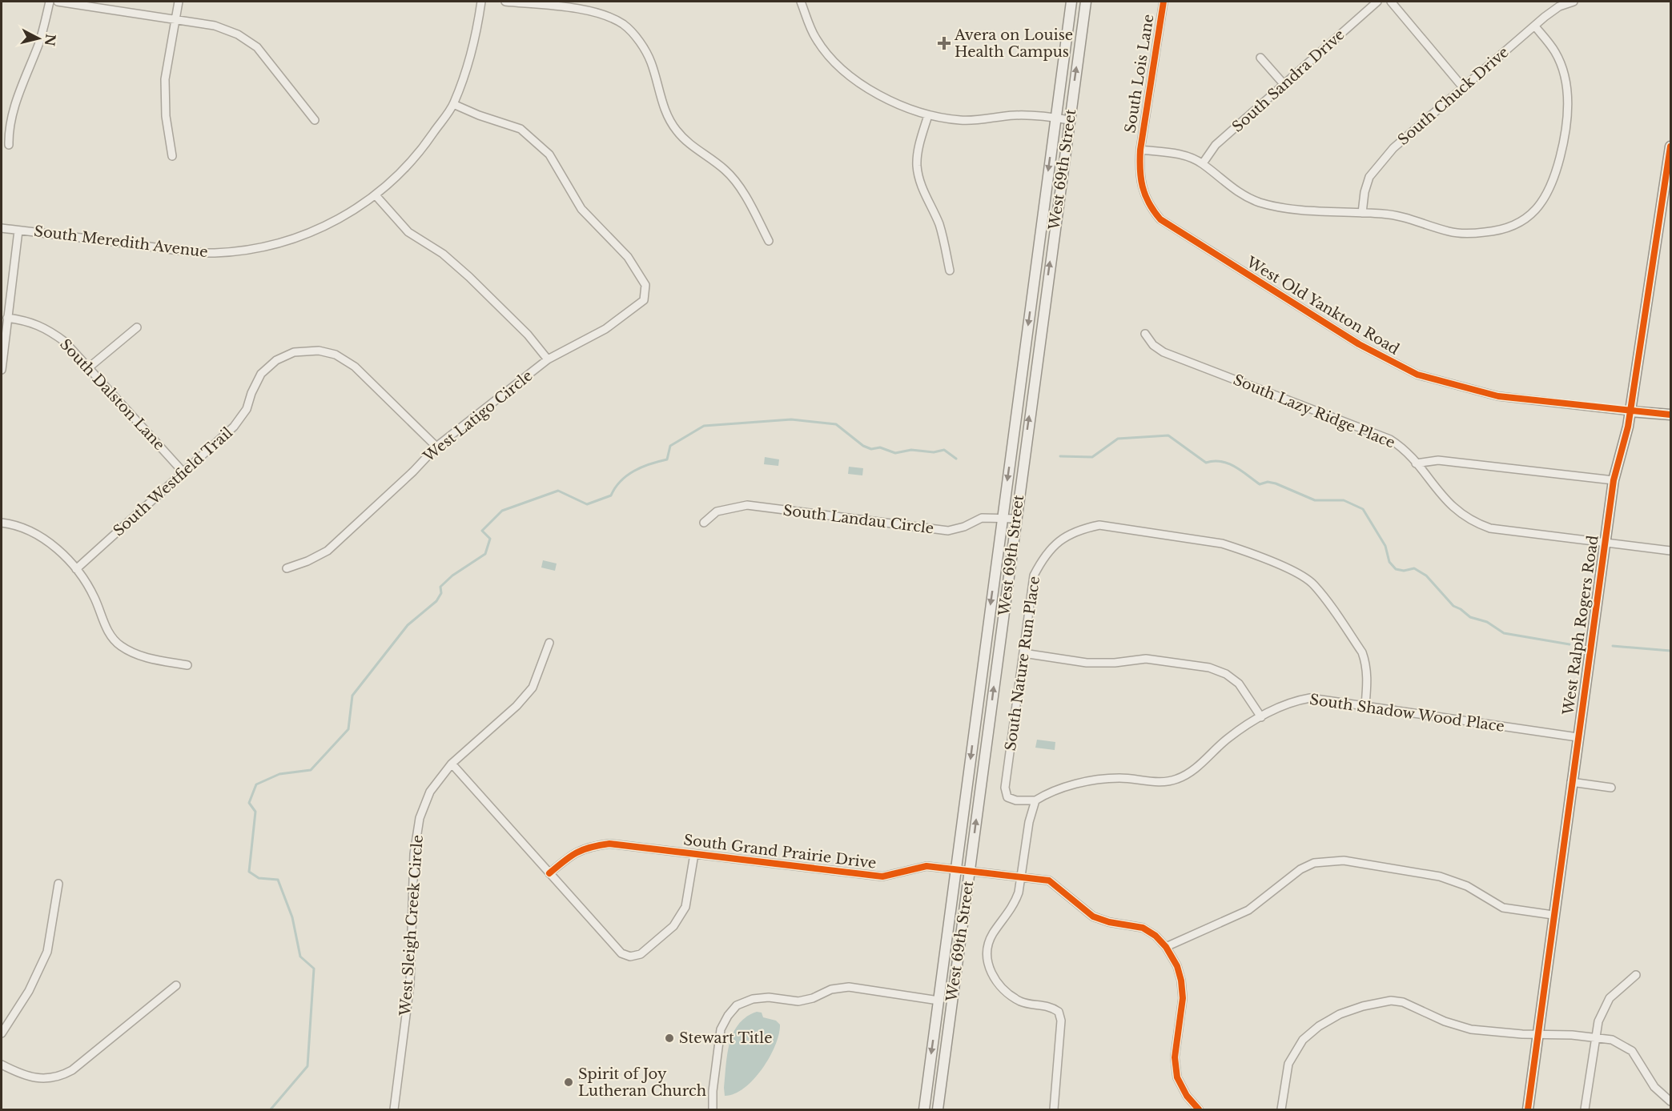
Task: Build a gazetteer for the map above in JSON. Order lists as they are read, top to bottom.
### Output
{
  "streets": {
    "main road": ["West 69th Street", "West Old Yankton Road", "West Ralph Rogers Road"],
    "street": [
      "South Lois Lane",
      "South Sandra Drive",
      "South Chuck Drive",
      "South Meredith Avenue",
      "South Dalston Lane",
      "South Lazy Ridge Place",
      "West Latigo Circle",
      "South Westfield Trail",
      "South Landau Circle",
      "South Nature Run Place",
      "South Shadow Wood Place",
      "South Grand Prairie Drive",
      "West Sleigh Creek Circle"
    ]
  },
  "crossings": [
    ["South Lois Lane", "West Old Yankton Road"],
    ["West 69th Street", "South Landau Circle"],
    ["West 69th Street", "South Grand Prairie Drive"],
    ["South Meredith Avenue", "West Latigo Circle"],
    ["West Old Yankton Road", "West Ralph Rogers Road"],
    ["South Dalston Lane", "South Westfield Trail"],
    ["South Lazy Ridge Place", "West Ralph Rogers Road"],
    ["West Latigo Circle", "South Westfield Trail"],
    ["West Ralph Rogers Road", "South Shadow Wood Place"],
    ["South Nature Run Place", "South Shadow Wood Place"]
  ],
  "places": {
    "health": ["Avera on Louise Health Campus"],
    "other": ["Stewart Title", "Spirit of Joy Lutheran Church"]
  },
  "north": "right"
}
